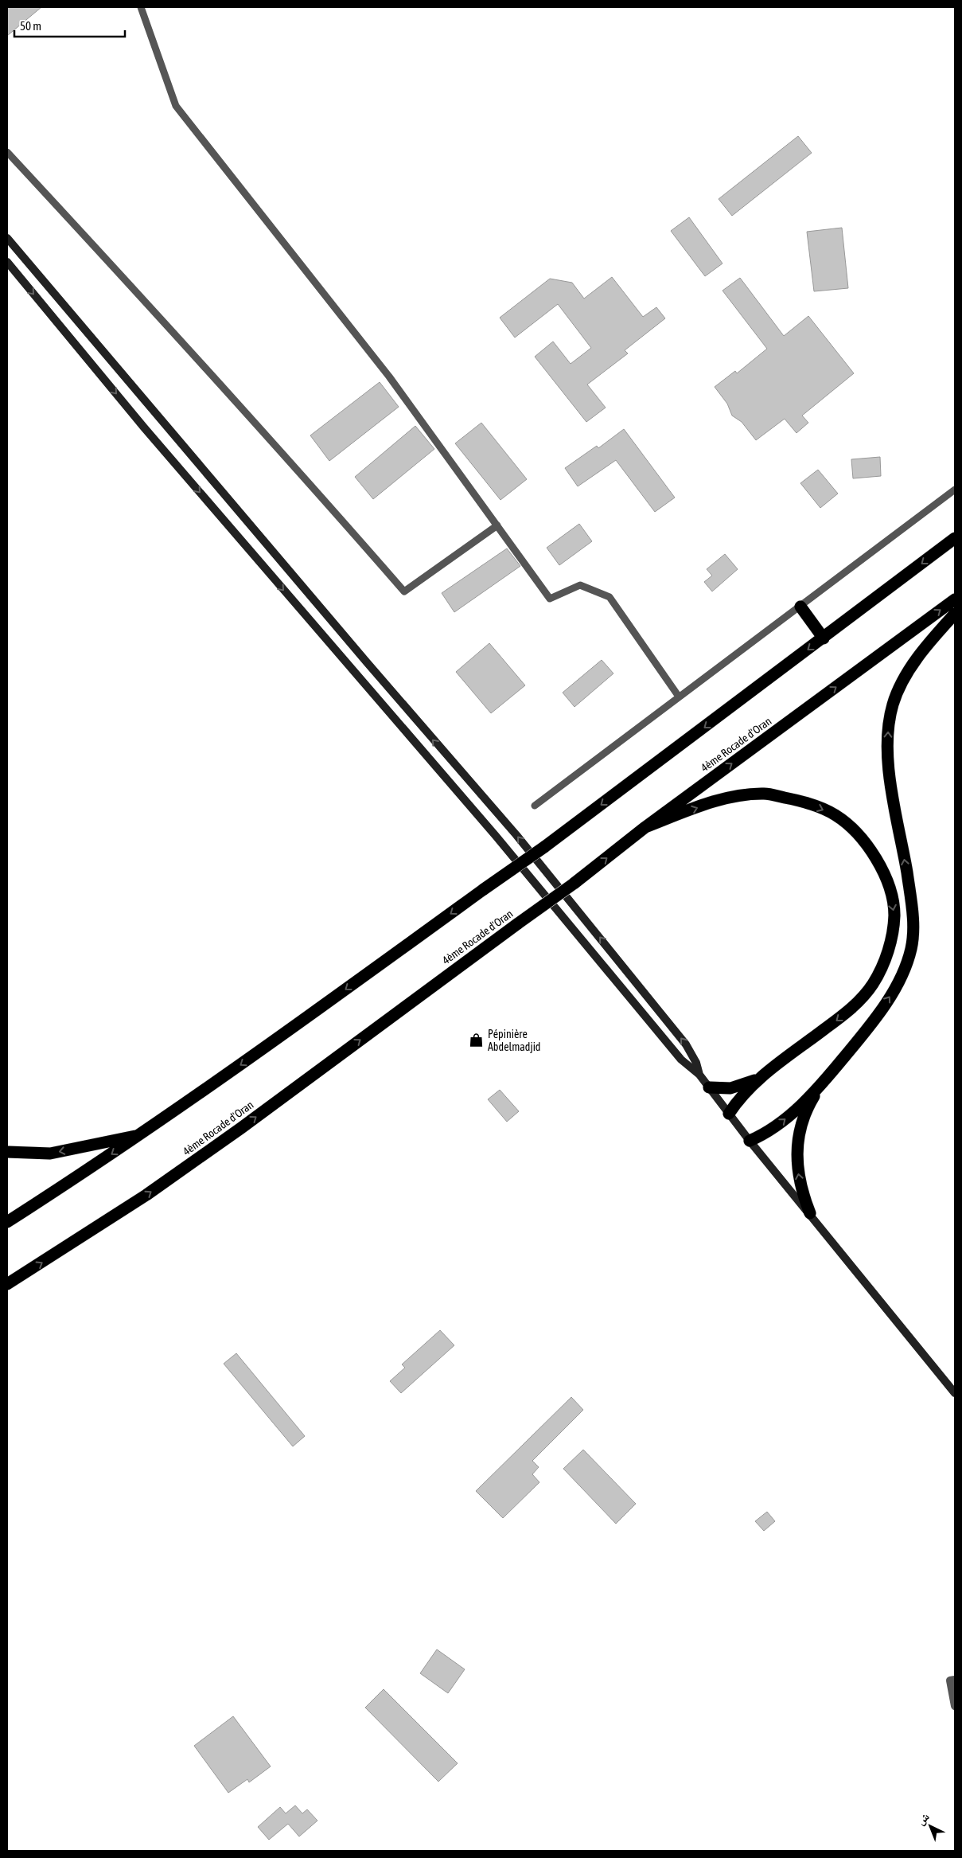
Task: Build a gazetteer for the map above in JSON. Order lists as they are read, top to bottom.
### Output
{
  "streets": {
    "highway": ["4ème Rocade d'Oran"]
  },
  "places": {
    "shop": ["Pépinière Abdelmadjid"]
  },
  "scale_bar": "50 m",
  "north": "top left"
}
